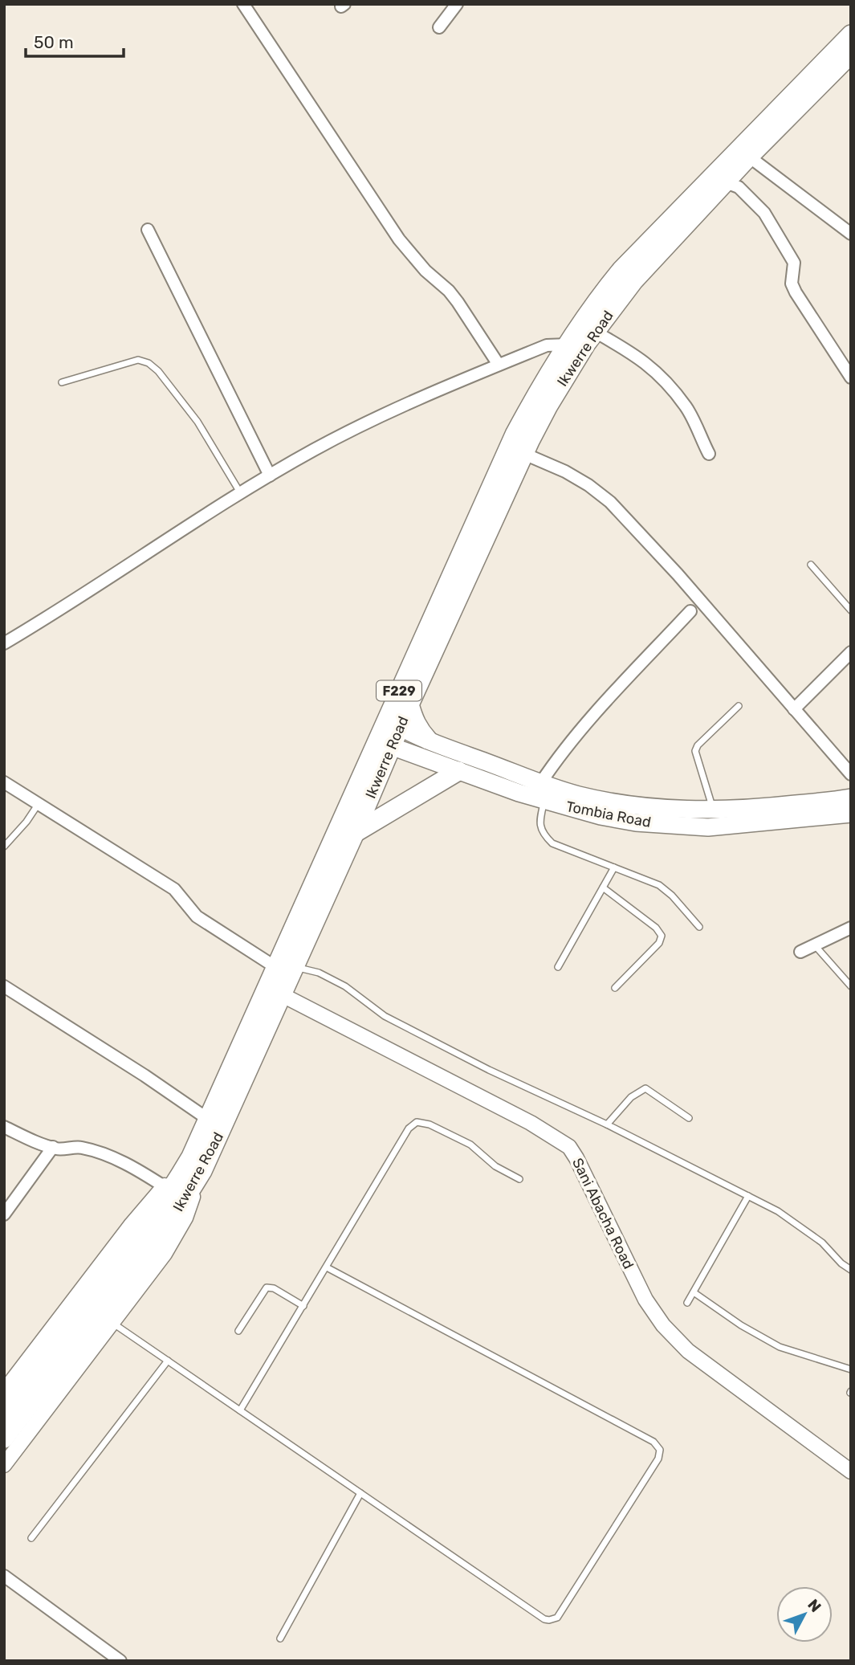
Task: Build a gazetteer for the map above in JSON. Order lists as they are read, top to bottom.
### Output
{
  "streets": {
    "main road": ["Ikwerre Road", "F229", "Tombia Road"],
    "street": ["Sani Abacha Road"]
  },
  "crossings": [
    ["Ikwerre Road", "Tombia Road"],
    ["Ikwerre Road", "Sani Abacha Road"]
  ],
  "scale_bar": "50 m",
  "north": "top right"
}
